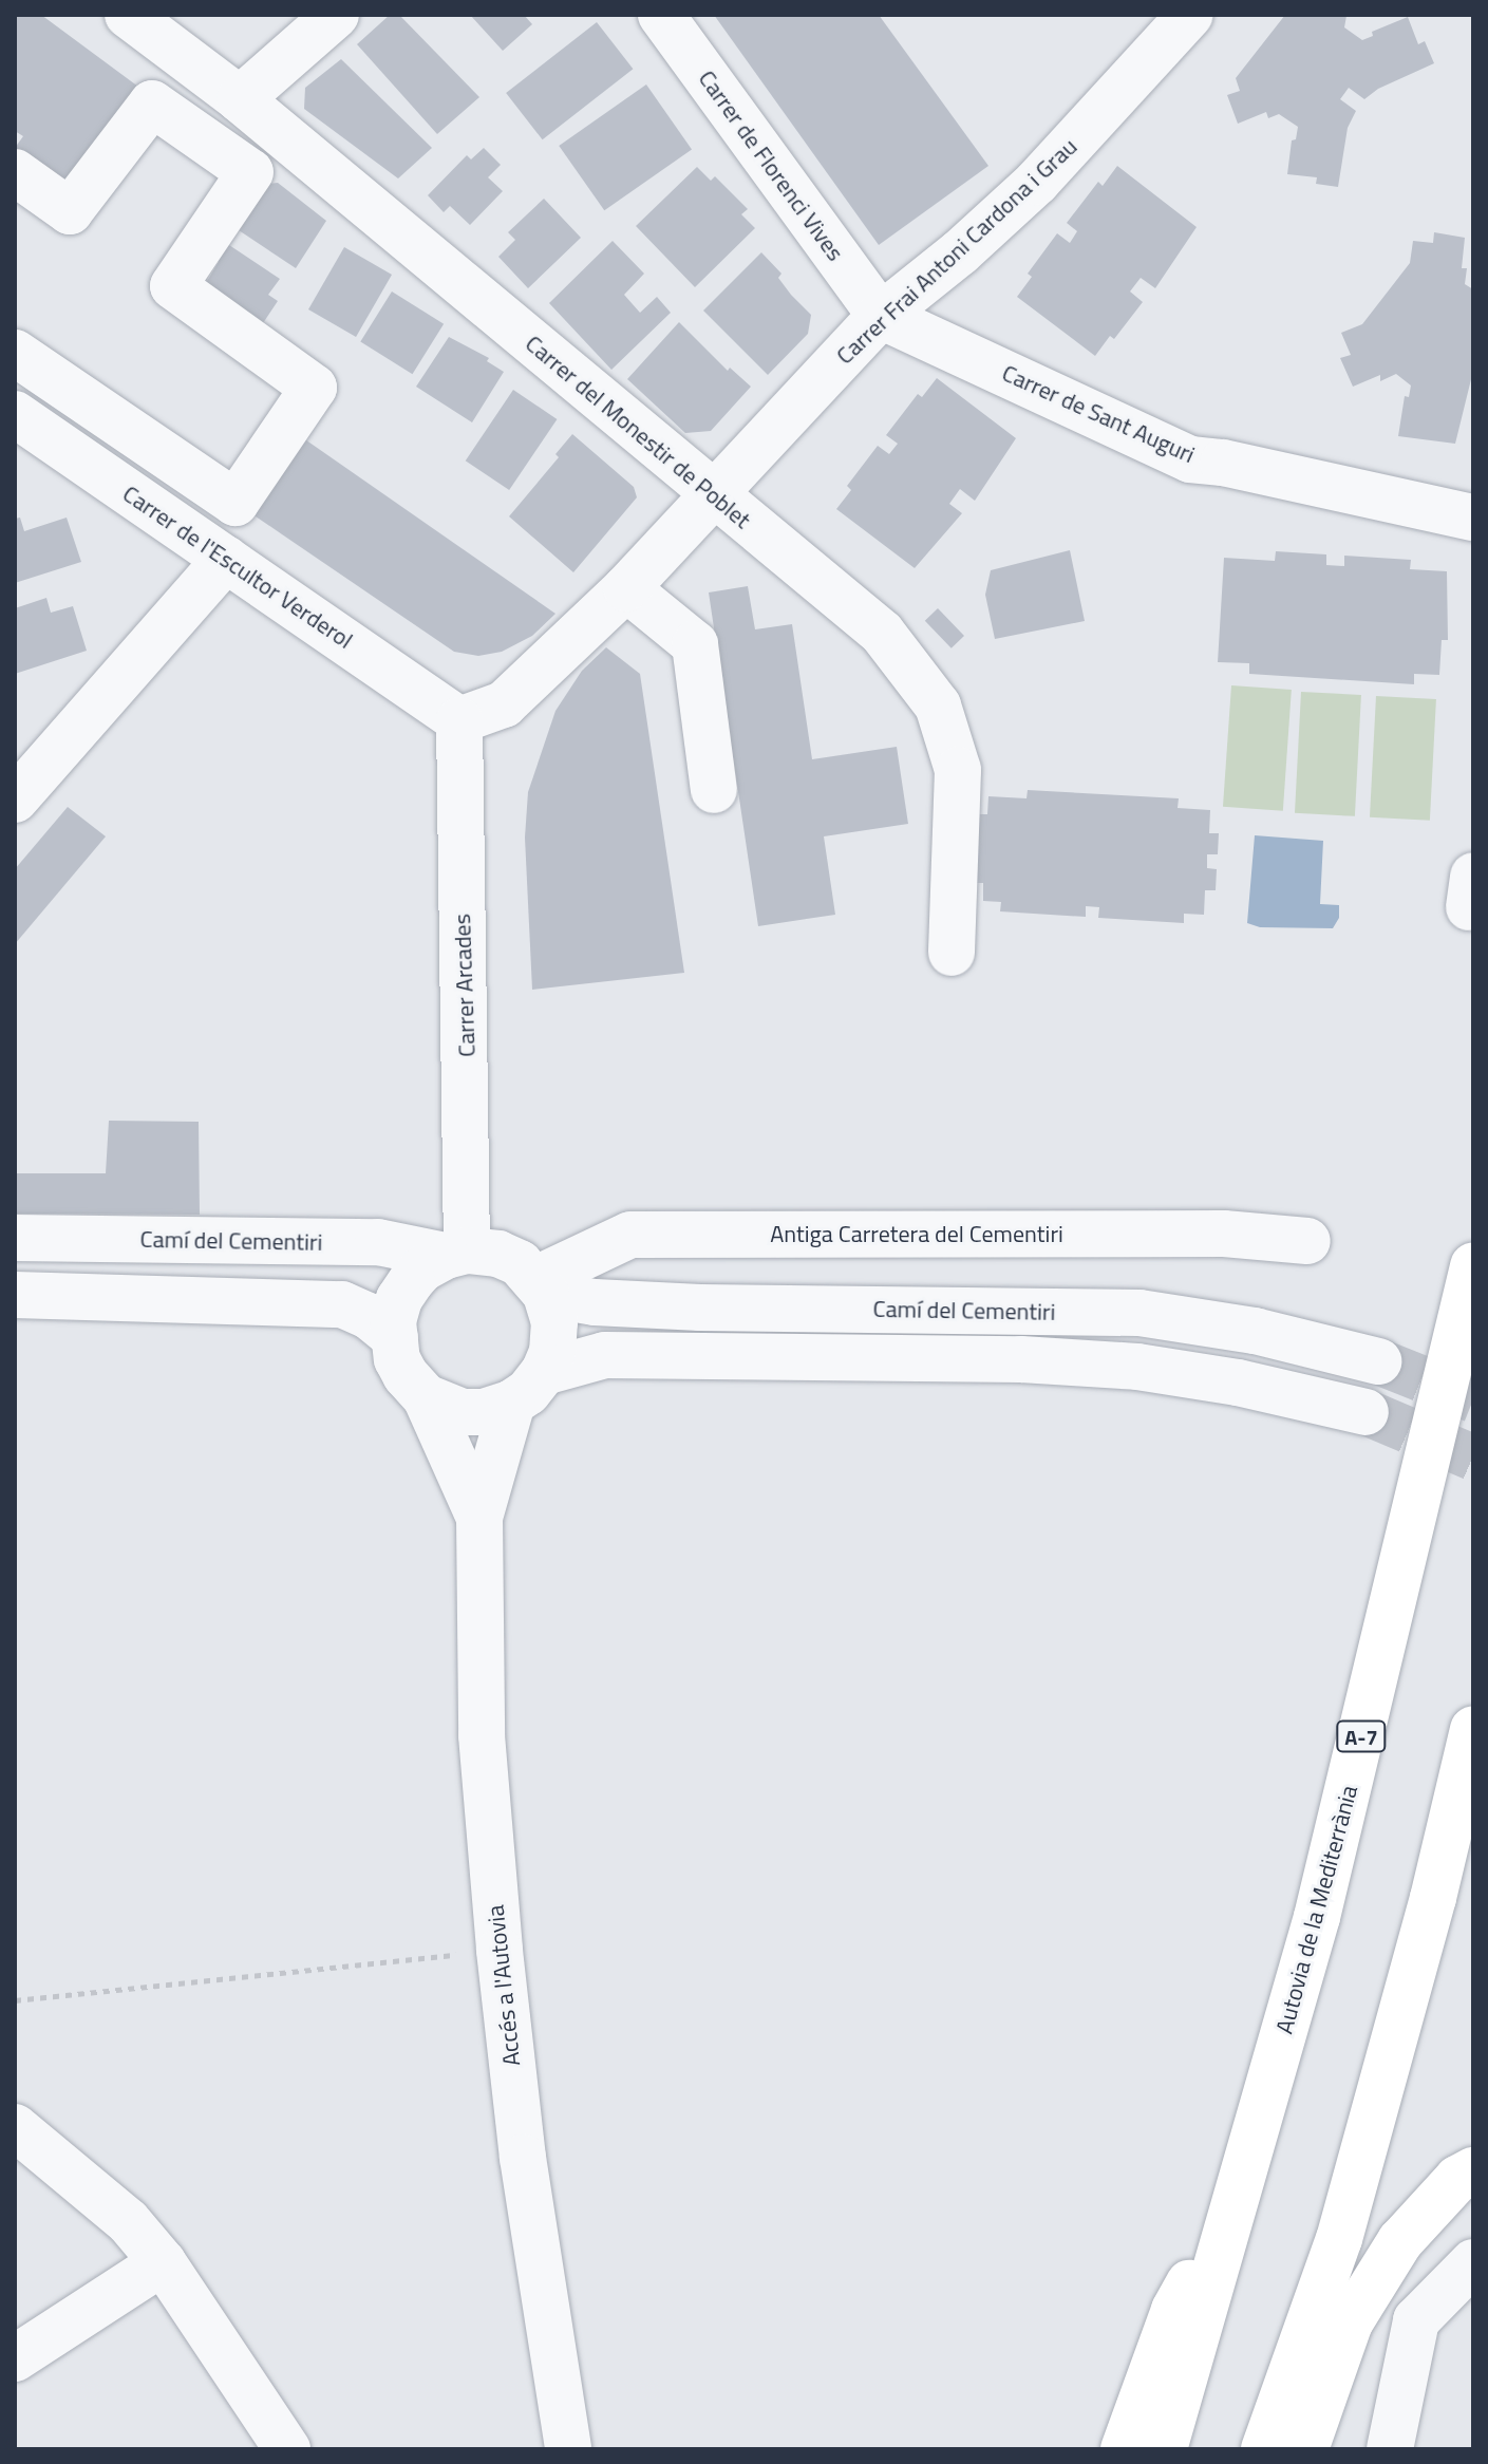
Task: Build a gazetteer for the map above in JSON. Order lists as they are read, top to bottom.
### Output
{
  "streets": {
    "highway": ["A-7", "Autovia de la Mediterrània"],
    "street": [
      "Carrer de Florenci Vives",
      "Carrer Frai Antoni Cardona i Grau",
      "Carrer de Sant Auguri",
      "Carrer del Monestir de Poblet",
      "Carrer de l'Escultor Verderol",
      "Carrer Arcades",
      "Antiga Carretera del Cementiri",
      "Camí del Cementiri",
      "Accés a l'Autovia"
    ]
  },
  "crossings": [
    ["Carrer de Florenci Vives", "Carrer Frai Antoni Cardona i Grau"],
    ["Carrer de Florenci Vives", "Carrer de Sant Auguri"],
    ["Carrer Frai Antoni Cardona i Grau", "Carrer de Sant Auguri"],
    ["Carrer Frai Antoni Cardona i Grau", "Carrer del Monestir de Poblet"],
    ["Carrer Frai Antoni Cardona i Grau", "Carrer de l'Escultor Verderol"],
    ["Carrer Frai Antoni Cardona i Grau", "Carrer Arcades"],
    ["Carrer de l'Escultor Verderol", "Carrer Arcades"],
    ["Carrer Arcades", "Antiga Carretera del Cementiri"],
    ["Carrer Arcades", "Camí del Cementiri"],
    ["Antiga Carretera del Cementiri", "Camí del Cementiri"]
  ]
}
